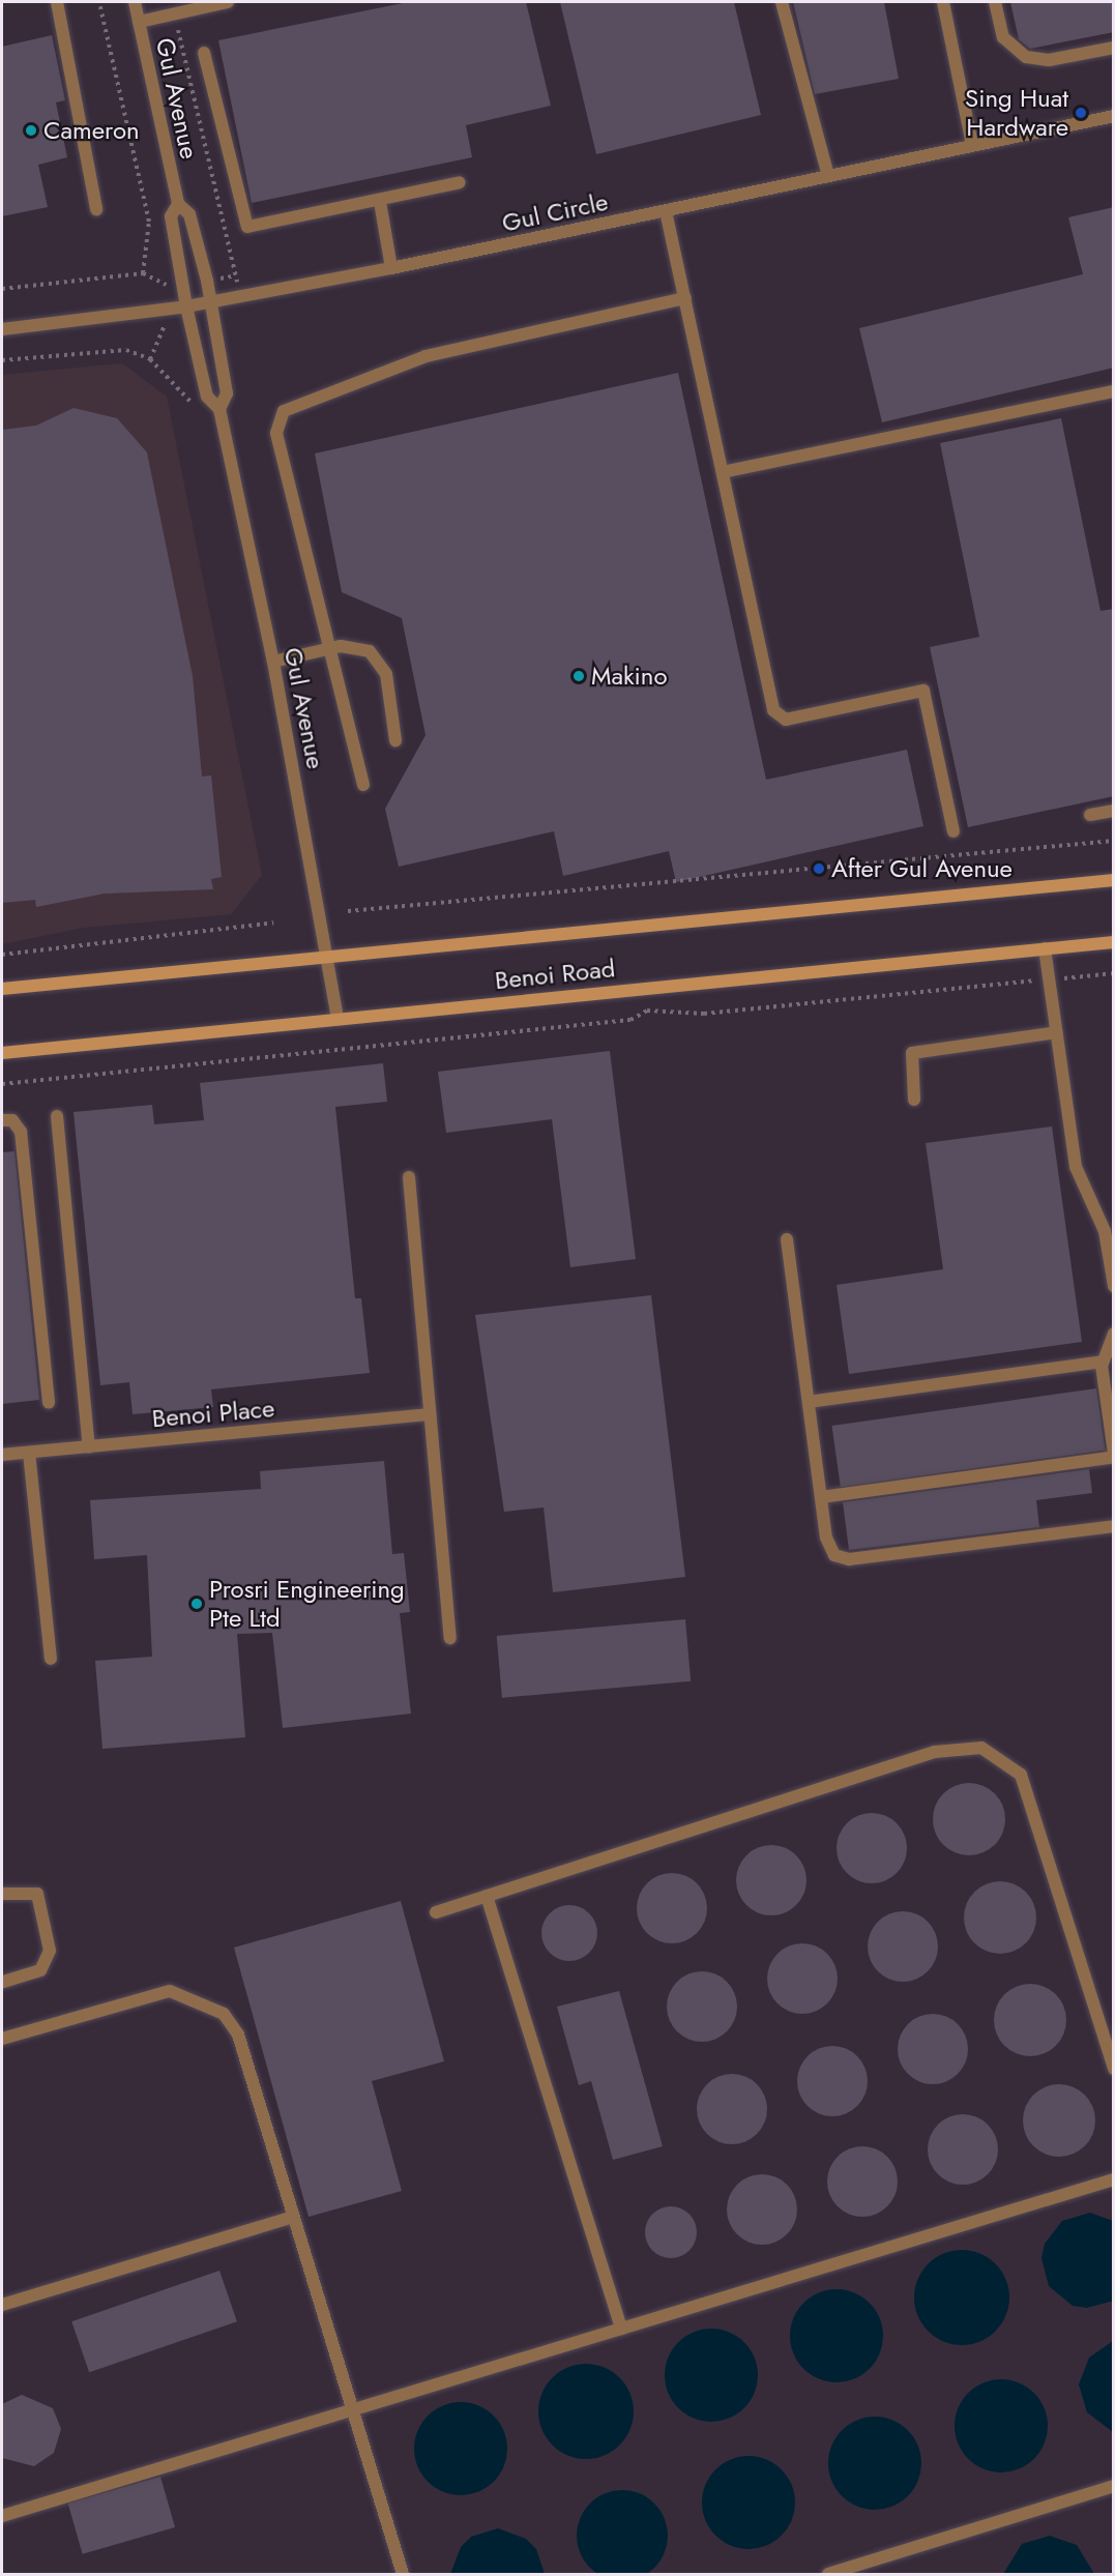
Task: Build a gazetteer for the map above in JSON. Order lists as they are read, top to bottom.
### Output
{
  "streets": {
    "main road": ["Benoi Road"],
    "street": ["Gul Avenue", "Gul Circle", "Benoi Place"]
  },
  "crossings": [
    ["Gul Avenue", "Gul Circle"],
    ["Gul Avenue", "Benoi Road"]
  ],
  "places": [
    "Sing Huat Hardware",
    "Cameron",
    "Makino",
    "After Gul Avenue",
    "Prosri Engineering Pte Ltd"
  ]
}
